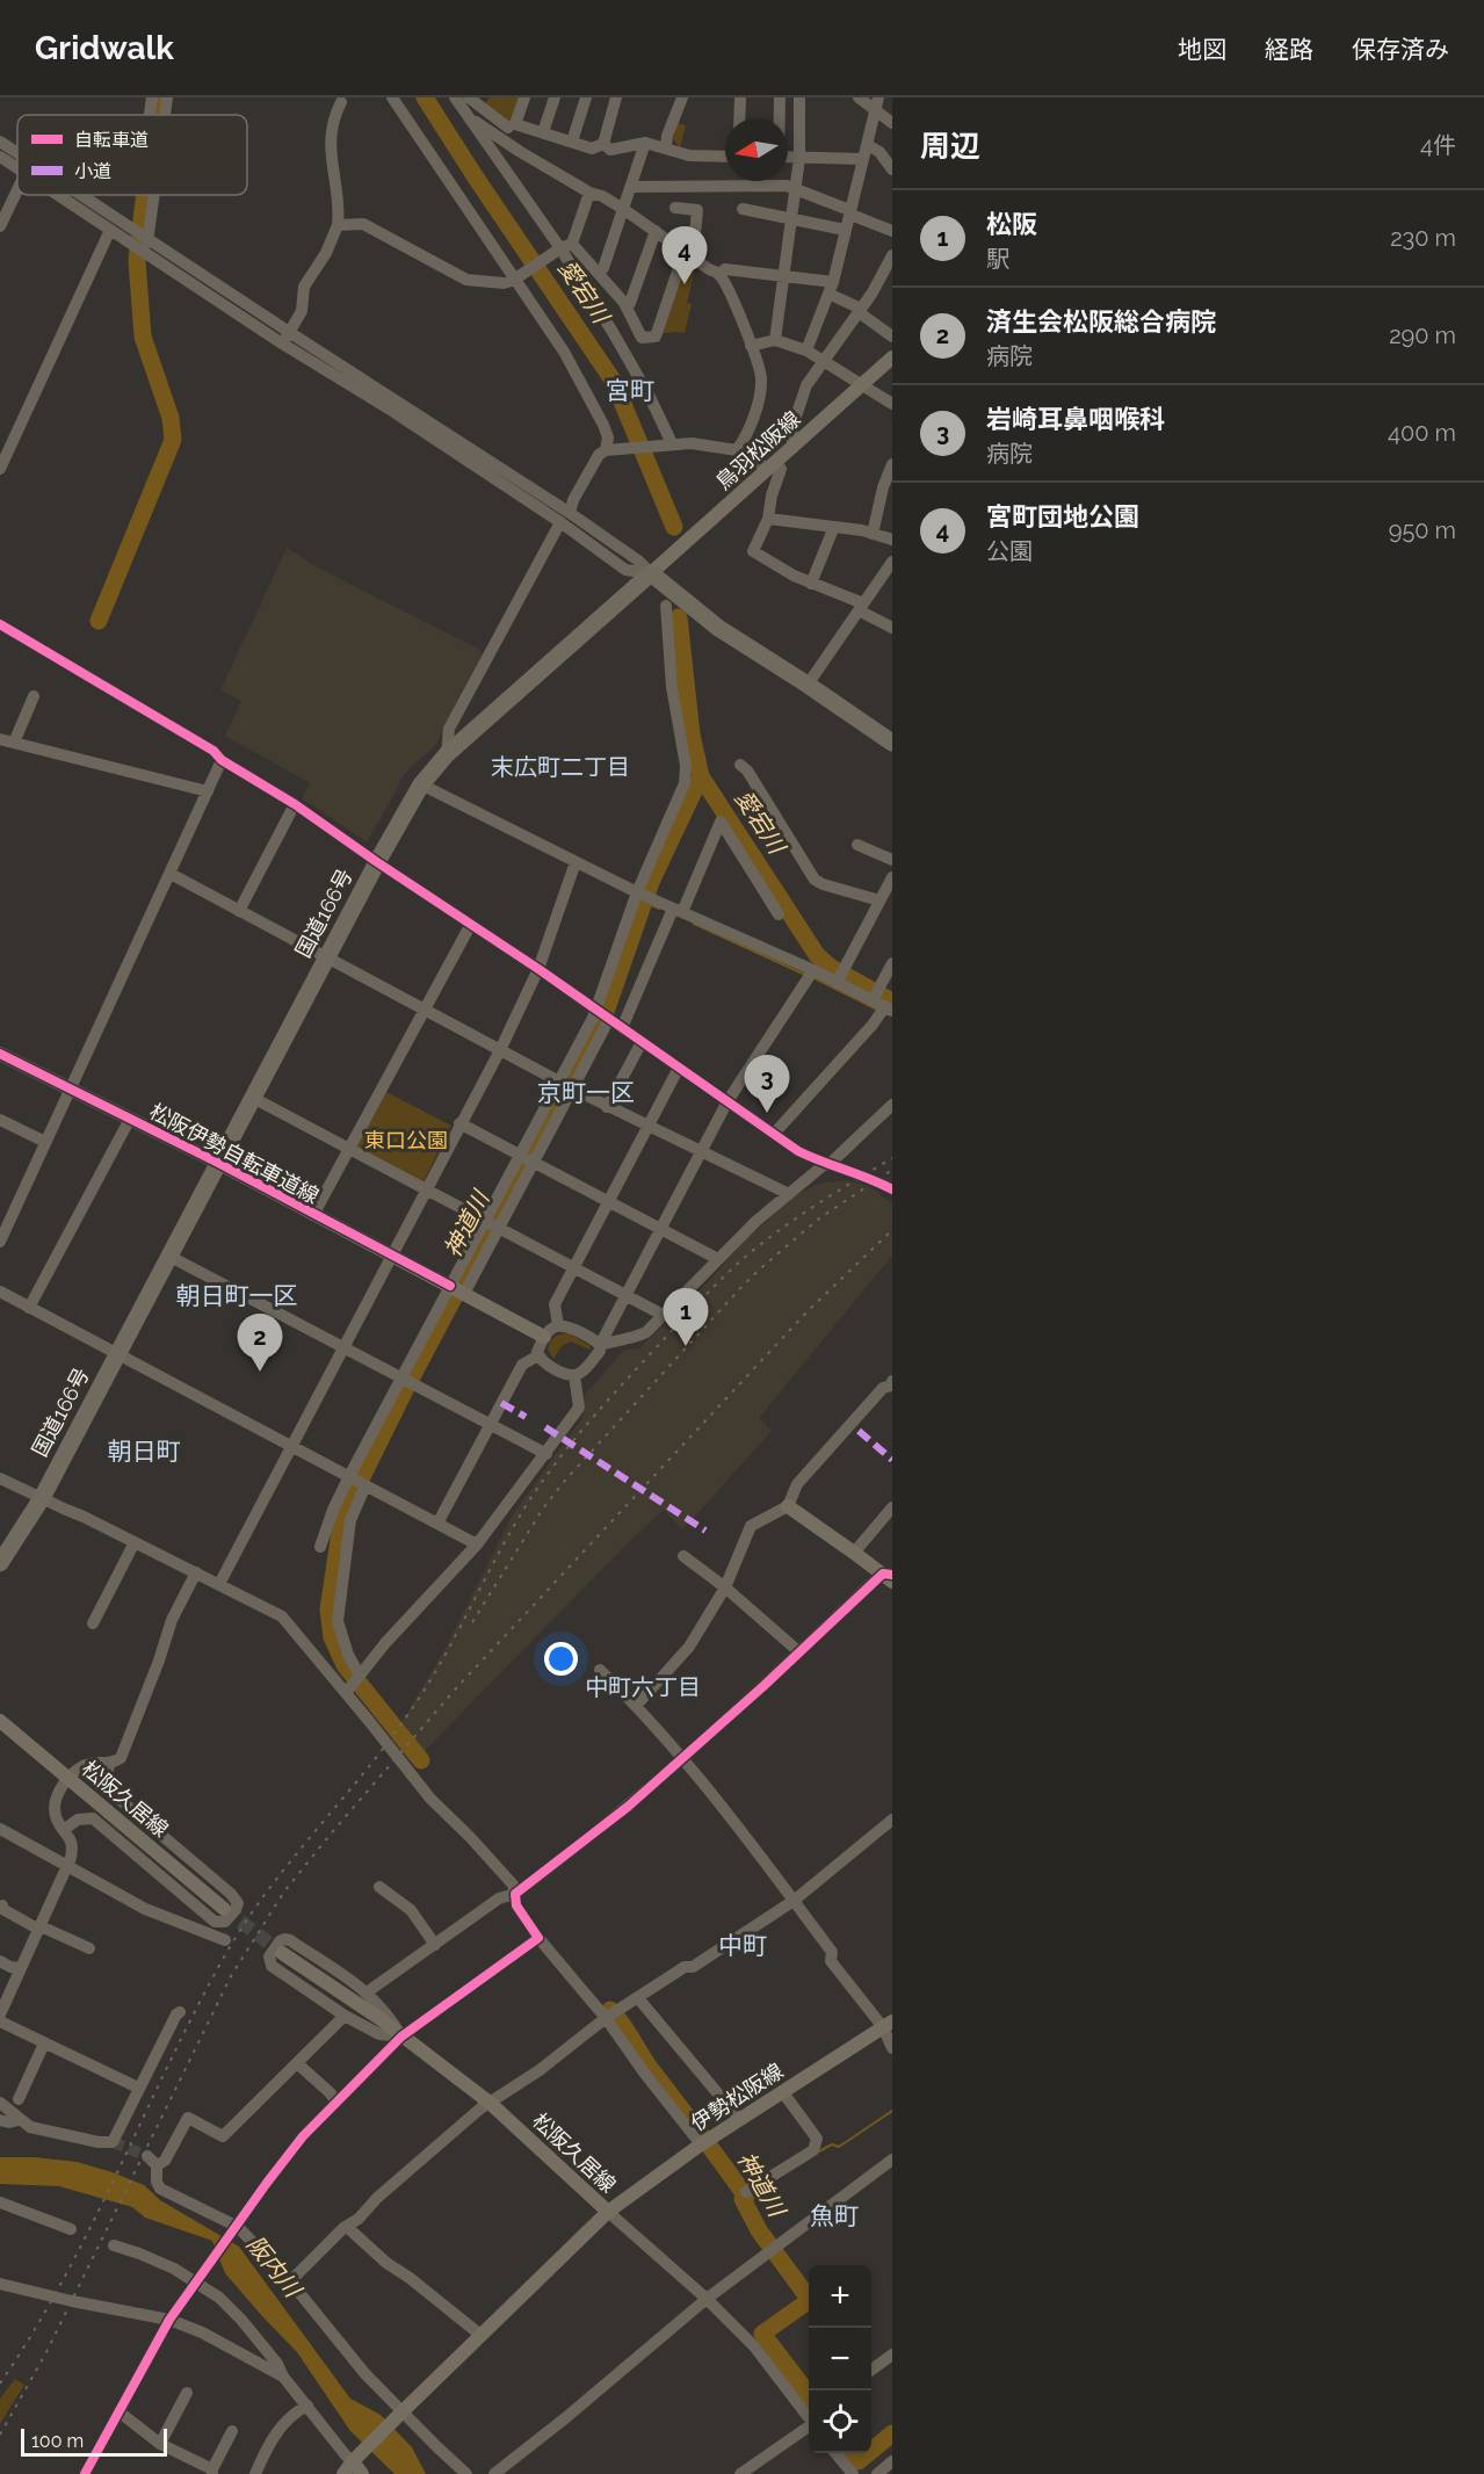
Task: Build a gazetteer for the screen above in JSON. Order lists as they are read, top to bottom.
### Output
{
  "streets": {
    "highway": ["国道166号"],
    "main road": [
      "鳥羽松阪線",
      "松阪伊勢自転車道線",
      "松阪久居線",
      "伊勢松阪線"
    ]
  },
  "crossings": [
    ["鳥羽松阪線", "国道166号"],
    ["国道166号", "松阪伊勢自転車道線"],
    ["松阪久居線", "伊勢松阪線"]
  ],
  "districts": [
    "宮町",
    "末広町二丁目",
    "京町一区",
    "朝日町一区",
    "朝日町",
    "中町六丁目",
    "中町",
    "魚町"
  ],
  "water": ["愛宕川", "神道川", "阪内川"],
  "parks": ["東口公園"],
  "legend": ["自転車道", "小道"],
  "scale_bar": "100 m",
  "north": "left",
  "page": {
    "header": "Gridwalk",
    "nav": ["地図", "経路", "保存済み"],
    "heading": ["周辺", "4件"],
    "list": [
      {
        "mark": "1",
        "name": "松阪",
        "note": "駅",
        "value": "230 m"
      },
      {
        "mark": "2",
        "name": "済生会松阪総合病院",
        "note": "病院",
        "value": "290 m"
      },
      {
        "mark": "3",
        "name": "岩崎耳鼻咽喉科",
        "note": "病院",
        "value": "400 m"
      },
      {
        "mark": "4",
        "name": "宮町団地公園",
        "note": "公園",
        "value": "950 m"
      }
    ],
    "pins": [
      "4",
      "3",
      "1",
      "2"
    ],
    "map_buttons": ["+", "−"],
    "scale": "100 m"
  }
}
